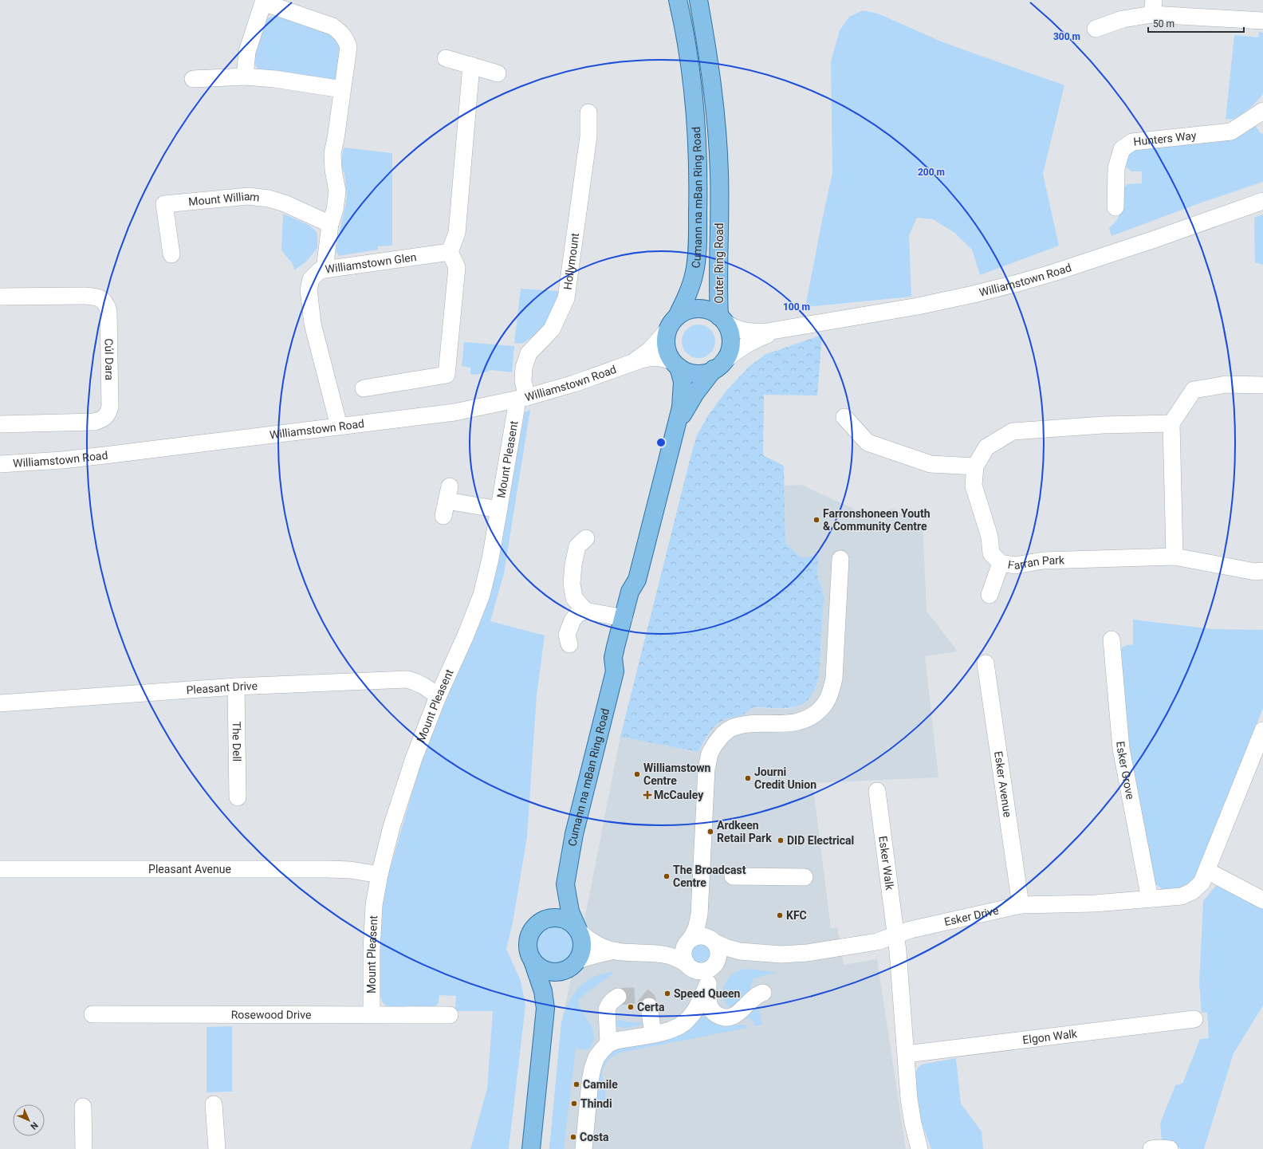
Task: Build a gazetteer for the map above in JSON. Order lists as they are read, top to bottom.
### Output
{
  "streets": {
    "main road": ["Cumann na mBan Ring Road", "Outer Ring Road"],
    "street": [
      "Hunters Way",
      "Mount William",
      "Hollymount",
      "Williamstown Glen",
      "Williamstown Road",
      "Cúl Dara",
      "Mount Pleasent",
      "Farran Park",
      "Pleasant Drive",
      "The Dell",
      "Esker Grove",
      "Esker Avenue",
      "Esker Walk",
      "Pleasant Avenue",
      "Esker Drive",
      "Rosewood Drive",
      "Elgon Walk"
    ]
  },
  "crossings": [
    ["Cumann na mBan Ring Road", "Outer Ring Road"],
    ["Cumann na mBan Ring Road", "Williamstown Road"],
    ["Hollymount", "Williamstown Road"],
    ["Hollymount", "Mount Pleasent"],
    ["Williamstown Glen", "Williamstown Road"],
    ["Outer Ring Road", "Williamstown Road"],
    ["Williamstown Road", "Mount Pleasent"],
    ["Mount Pleasent", "Pleasant Drive"],
    ["Mount Pleasent", "Pleasant Avenue"],
    ["Mount Pleasent", "Rosewood Drive"],
    ["Pleasant Drive", "The Dell"],
    ["Esker Grove", "Esker Drive"],
    ["Esker Avenue", "Esker Drive"],
    ["Esker Walk", "Esker Drive"],
    ["Esker Walk", "Elgon Walk"]
  ],
  "places": {
    "other": [
      "Farronshoneen Youth & Community Centre",
      "Williamstown Centre",
      "Journi Credit Union",
      "Ardkeen Retail Park",
      "DID Electrical",
      "The Broadcast Centre",
      "KFC",
      "Speed Queen",
      "Certa",
      "Camile",
      "Thindi",
      "Costa"
    ],
    "health": ["McCauley"]
  },
  "scale_bar": "50 m",
  "north": "bottom right",
  "rings": ["300 m", "200 m", "100 m"]
}
